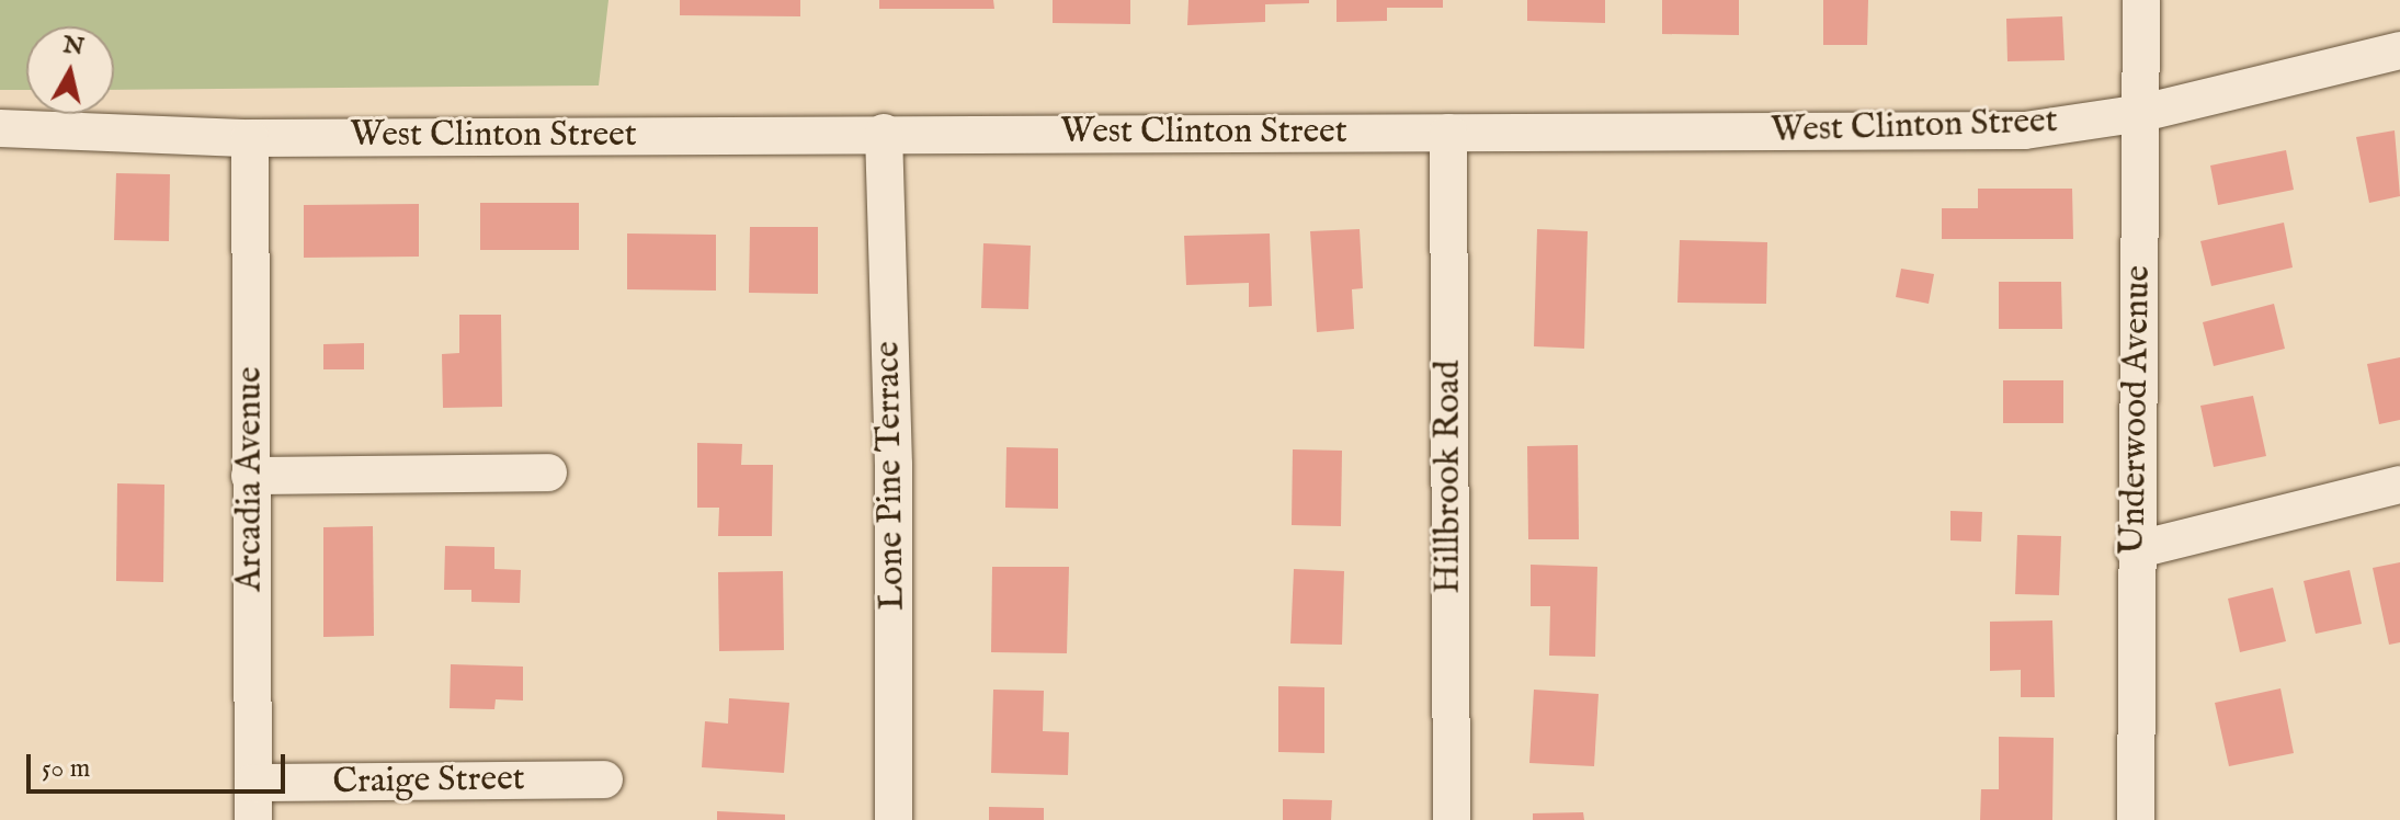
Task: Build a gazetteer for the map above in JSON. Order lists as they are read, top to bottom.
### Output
{
  "streets": {
    "street": [
      "West Clinton Street",
      "Underwood Avenue",
      "Lone Pine Terrace",
      "Hillbrook Road",
      "Arcadia Avenue",
      "Craige Street"
    ]
  },
  "crossings": [
    ["West Clinton Street", "Underwood Avenue"],
    ["West Clinton Street", "Lone Pine Terrace"],
    ["West Clinton Street", "Hillbrook Road"],
    ["West Clinton Street", "Arcadia Avenue"],
    ["Arcadia Avenue", "Craige Street"]
  ],
  "scale_bar": "50 m",
  "north": "top"
}
